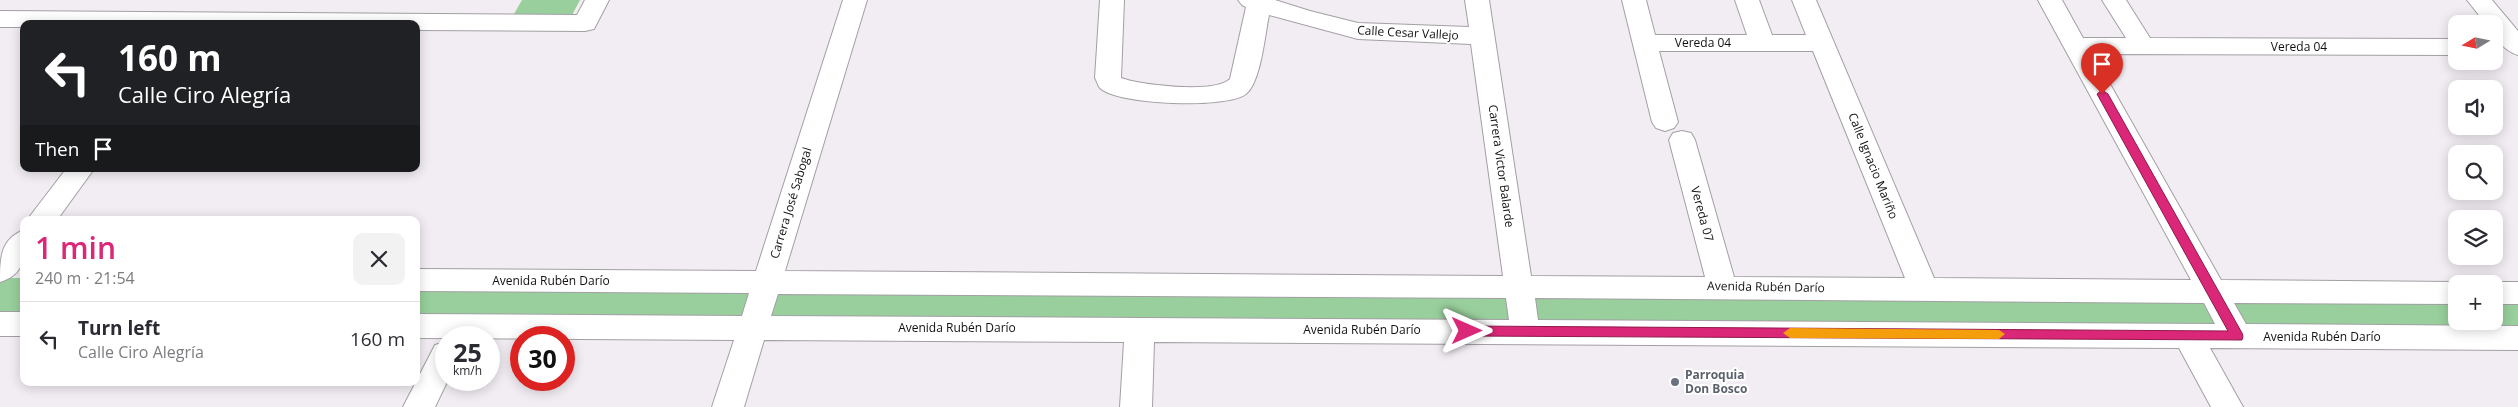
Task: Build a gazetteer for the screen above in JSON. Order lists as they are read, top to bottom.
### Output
{
  "streets": {
    "street": [
      "Calle Cesar Vallejo",
      "Vereda 04",
      "Carrera Victor Balarde",
      "Calle Ignacio Mariño",
      "Carrera José Sabogal",
      "Vereda 07",
      "Avenida Rubén Darío"
    ]
  },
  "crossings": [
    ["Calle Cesar Vallejo", "Carrera Victor Balarde"],
    ["Vereda 04", "Vereda 07"],
    ["Carrera Victor Balarde", "Avenida Rubén Darío"],
    ["Calle Ignacio Mariño", "Avenida Rubén Darío"],
    ["Carrera José Sabogal", "Avenida Rubén Darío"],
    ["Vereda 07", "Avenida Rubén Darío"]
  ],
  "places": ["Parroquia Don Bosco"],
  "north": "left",
  "page": {
    "map_buttons": "+",
    "turn": ["160 m", "Calle Ciro Alegría"],
    "then": "Then",
    "heading": ["1 min", "240 m · 21:54"],
    "list": [
      {
        "name": "Turn left",
        "note": "Calle Ciro Alegría",
        "value": "160 m"
      }
    ],
    "speed": "25 km/h",
    "limit": "30"
  }
}
